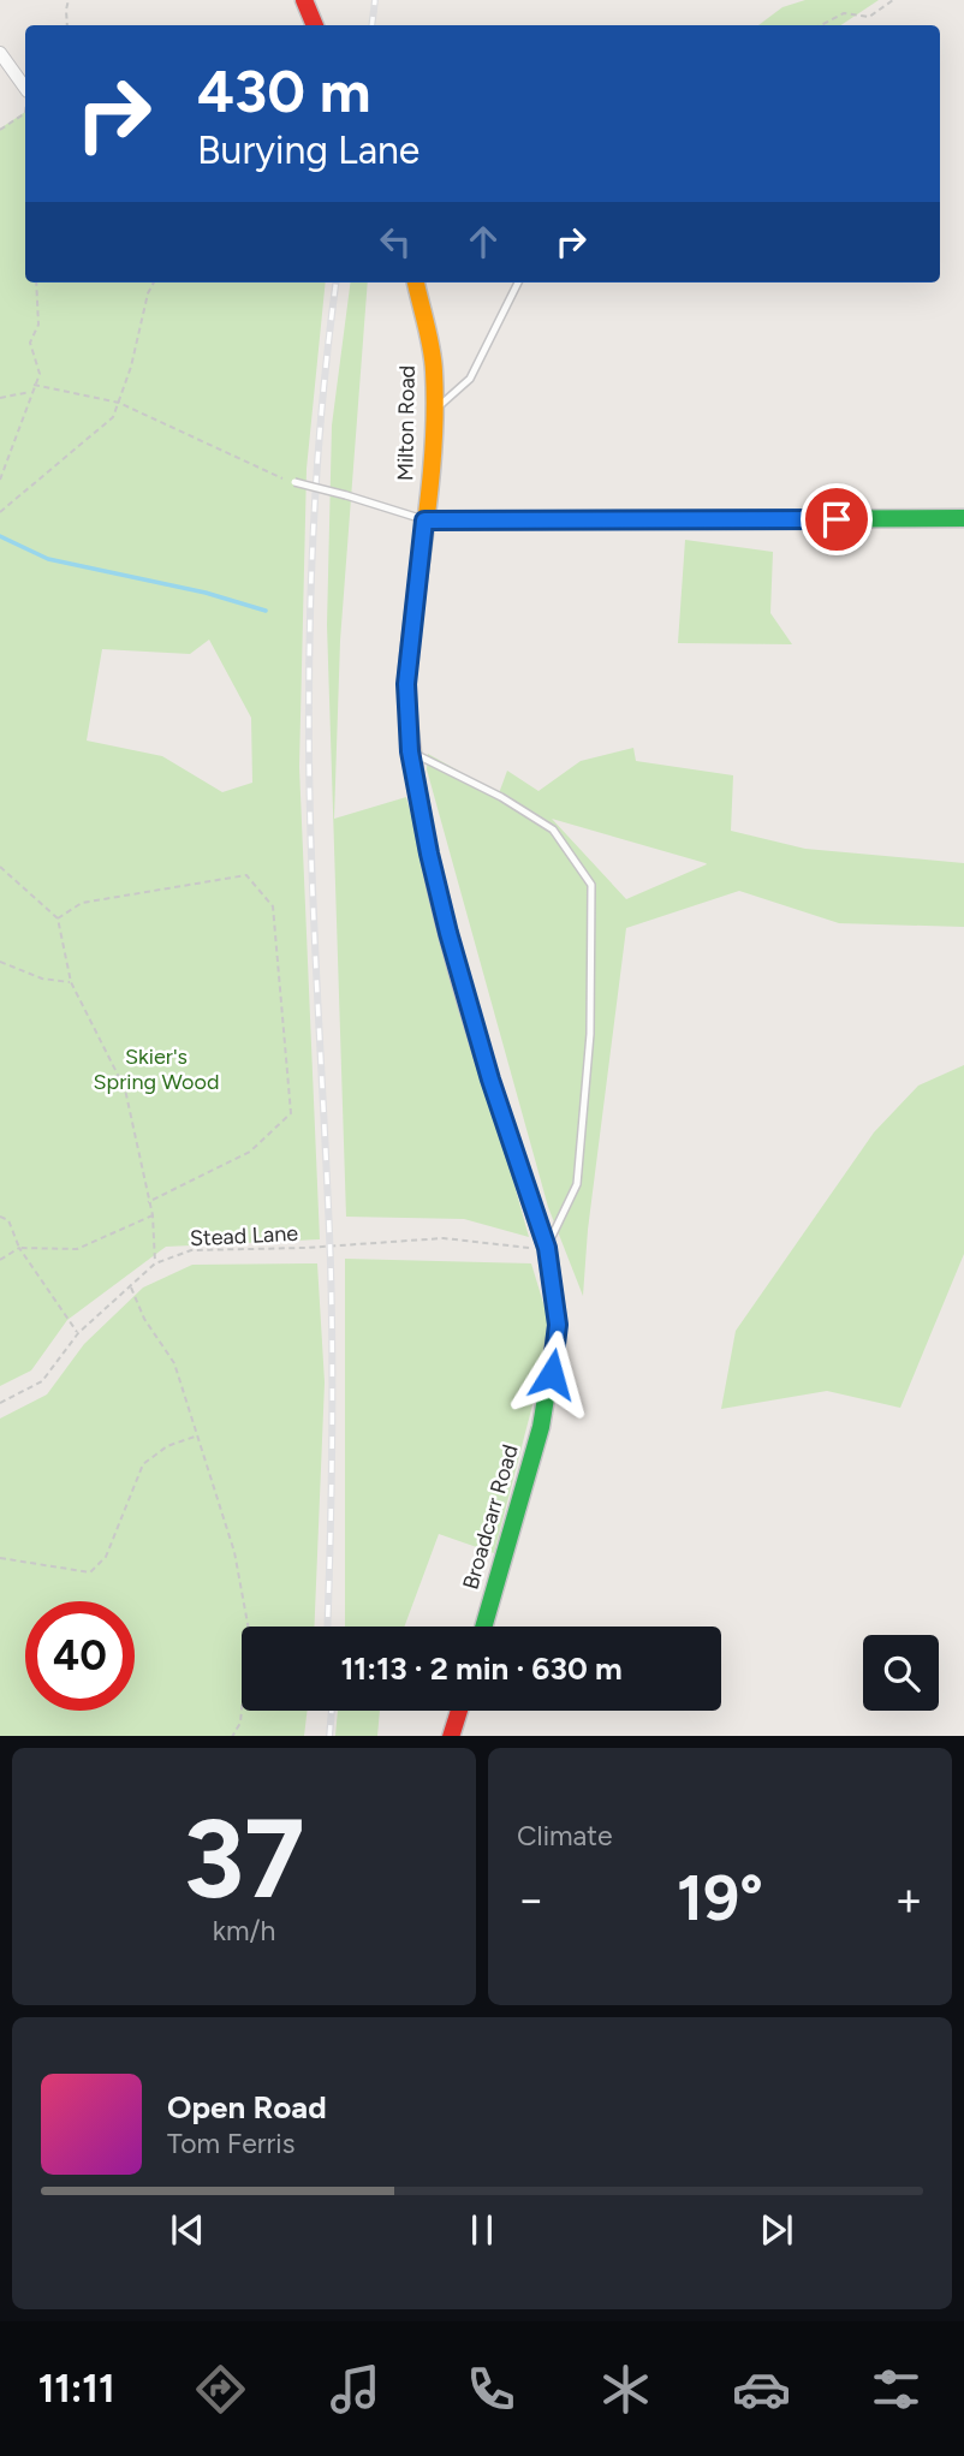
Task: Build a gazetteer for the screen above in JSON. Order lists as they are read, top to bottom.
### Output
{
  "streets": {
    "street": ["Milton Road", "Broadcarr Road"],
    "path": ["Stead Lane"]
  },
  "crossings": [
    ["Milton Road", "Broadcarr Road"],
    ["Stead Lane", "Broadcarr Road"]
  ],
  "parks": ["Skier's Spring Wood"],
  "page": {
    "turn": ["430 m", "Burying Lane"],
    "limit": "40",
    "trip": "11:13 · 2 min · 630 m",
    "tile": [
      ["37", "km/h"],
      "Climate"
    ],
    "heat": ["−", "19°", "+"],
    "song": ["Open Road", "Tom Ferris"],
    "tabs": "11:11"
  }
}
